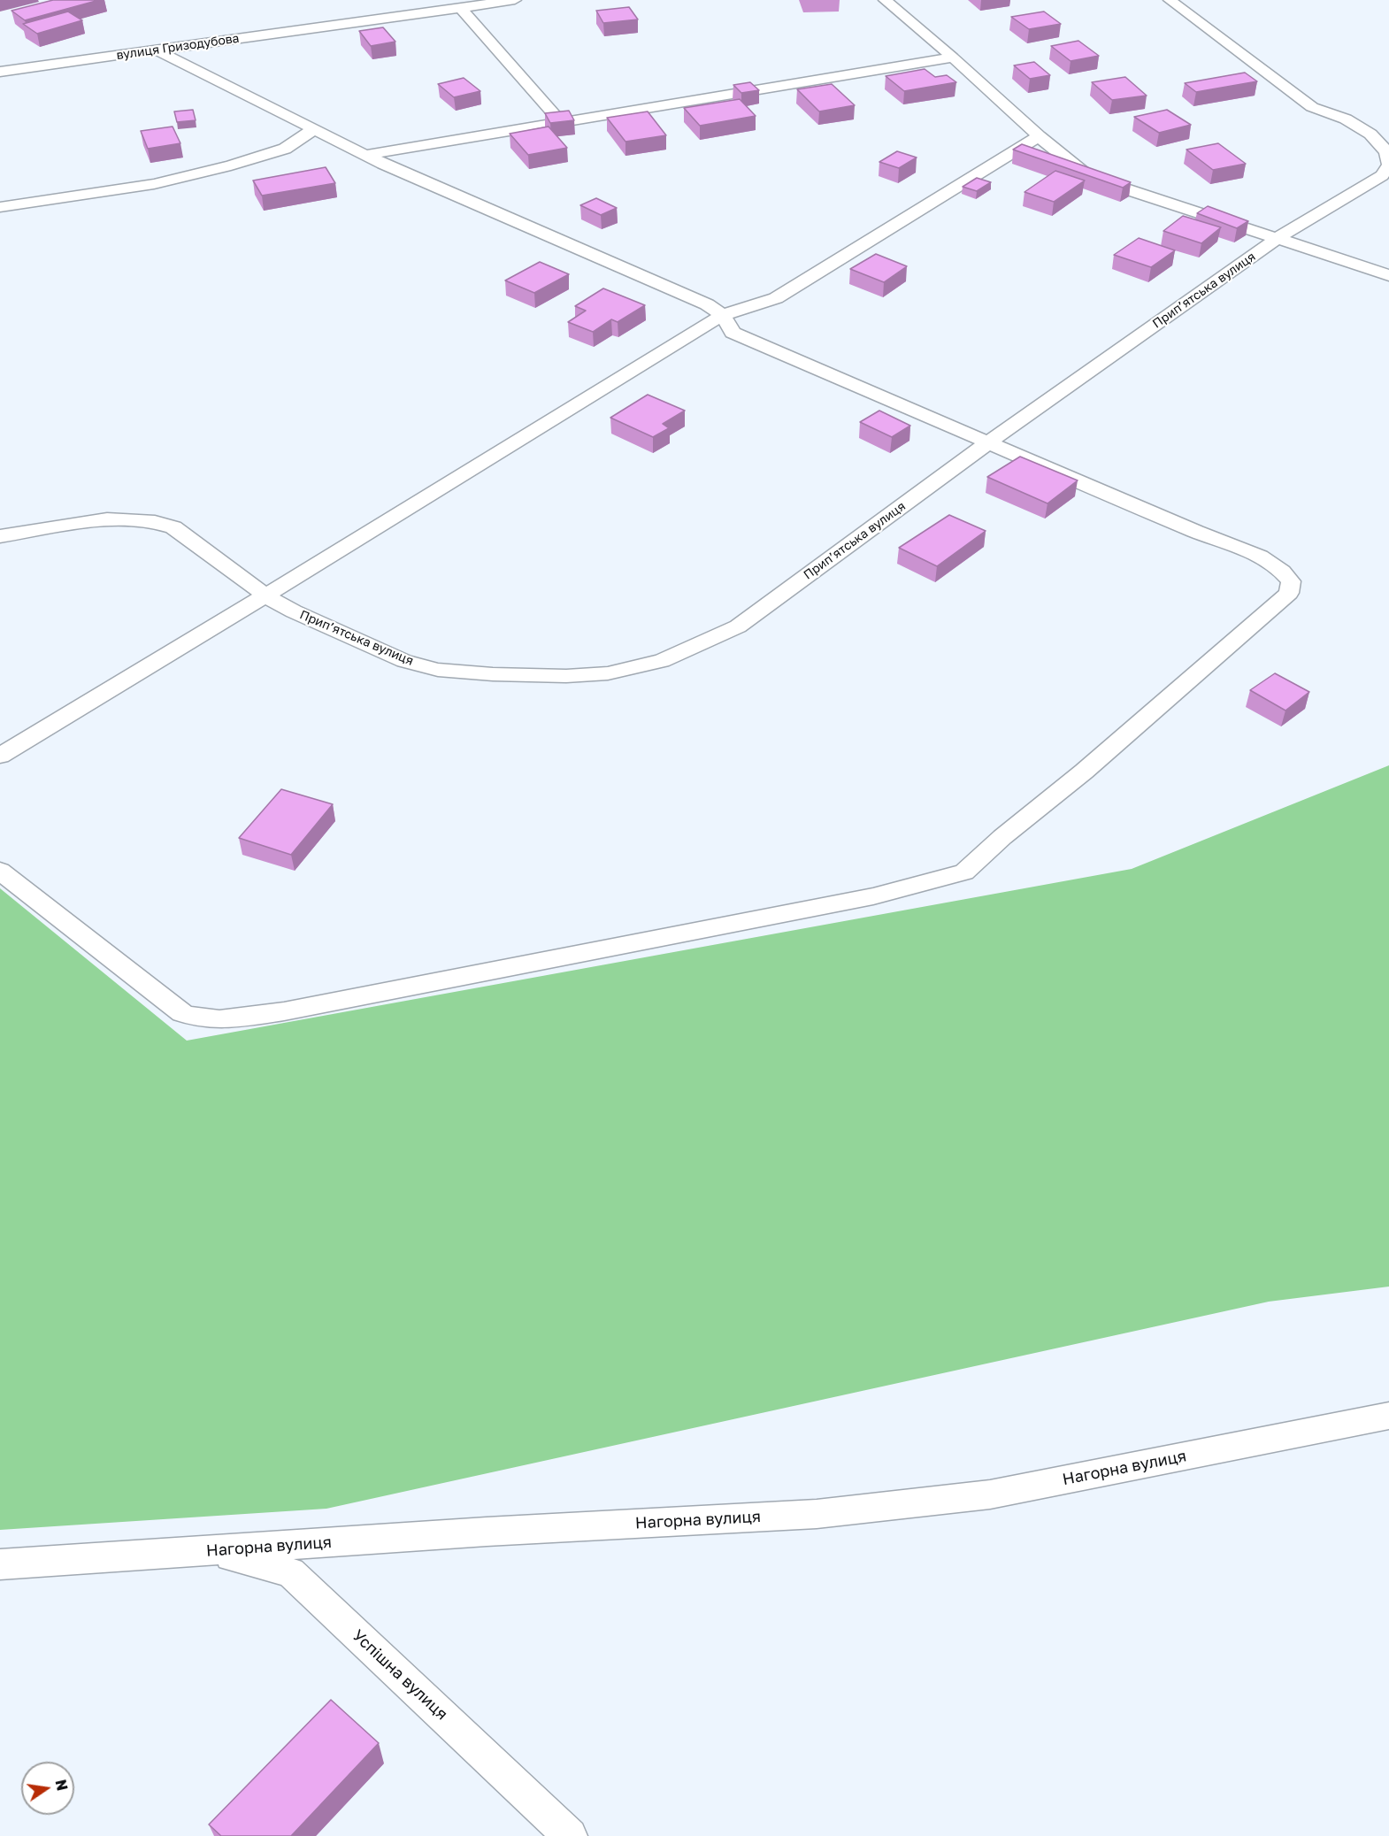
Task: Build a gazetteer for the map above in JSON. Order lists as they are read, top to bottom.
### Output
{
  "streets": {
    "street": [
      "вулиця Гризодубова",
      "Прип’ятська вулиця",
      "Нагорна вулиця",
      "Успішна вулиця"
    ]
  },
  "crossings": [
    ["Нагорна вулиця", "Успішна вулиця"]
  ],
  "north": "right"
}
